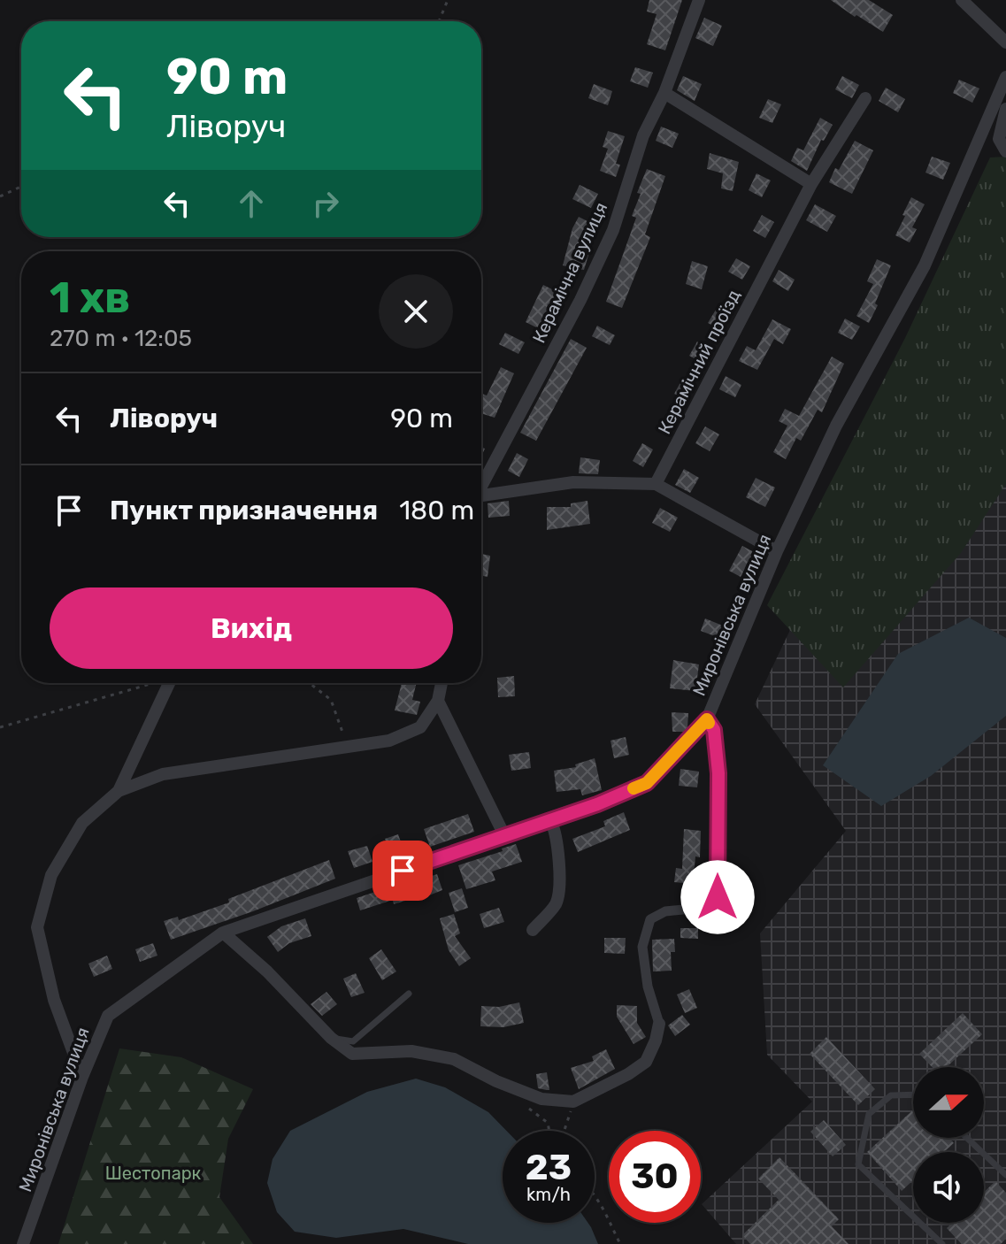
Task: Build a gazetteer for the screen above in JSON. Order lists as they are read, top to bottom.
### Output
{
  "streets": {
    "street": ["Керамічна вулиця", "Керамічний проїзд", "Миронівська вулиця"]
  },
  "parks": ["Шестопарк"],
  "north": "right",
  "page": {
    "turn": ["90 m", "Ліворуч"],
    "heading": ["1 хв", "270 m · 12:05"],
    "list": [
      {
        "name": "Ліворуч",
        "value": "90 m"
      },
      {
        "name": "Пункт призначення",
        "value": "180 m"
      }
    ],
    "buttons": "Вихід",
    "speed": "23 km/h",
    "limit": "30"
  }
}
